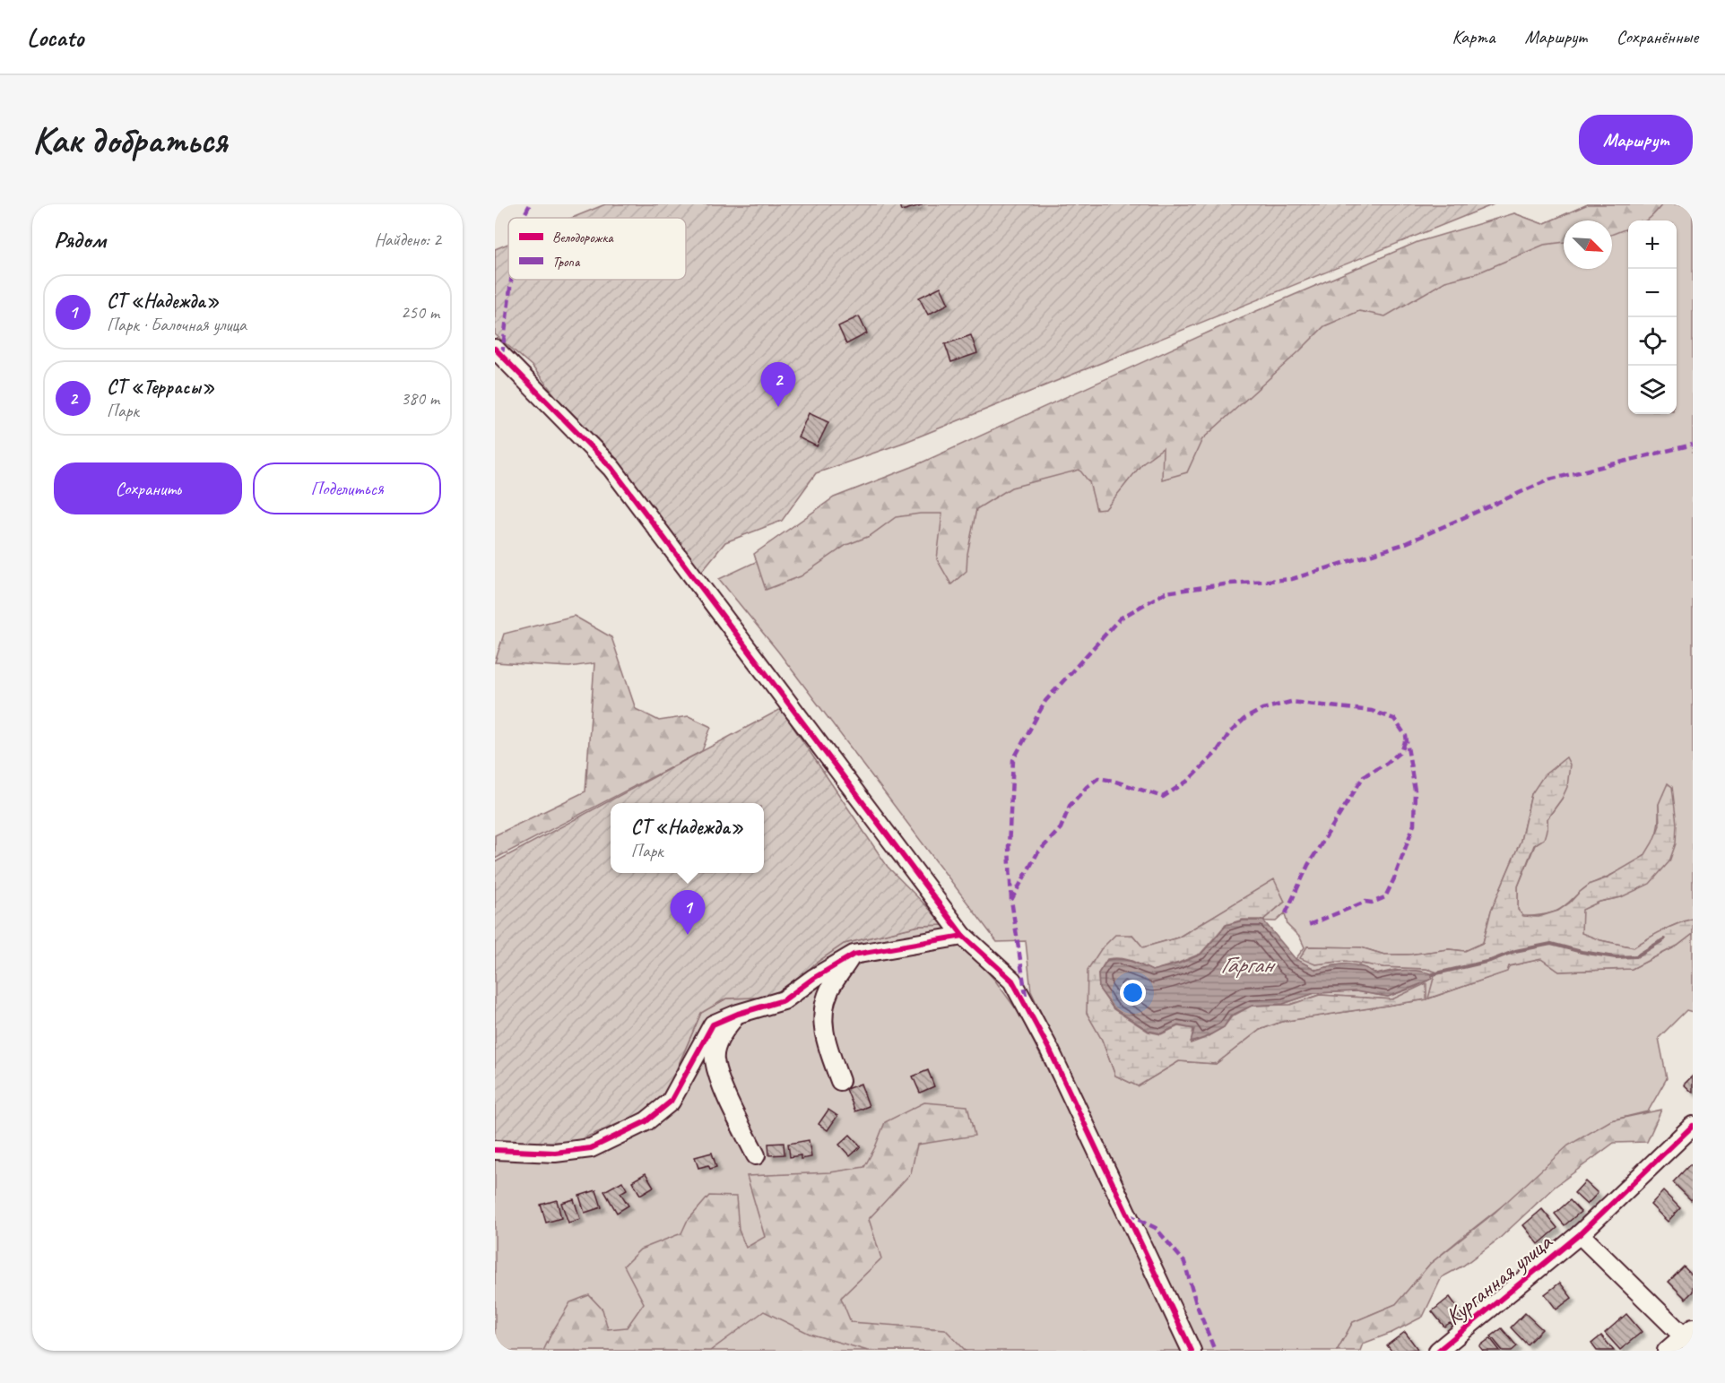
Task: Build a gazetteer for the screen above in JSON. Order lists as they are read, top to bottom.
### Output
{
  "streets": {
    "street": ["Курганная улица"]
  },
  "water": ["Гарган"],
  "legend": ["Велодорожка", "Тропа"],
  "north": "bottom right",
  "page": {
    "header": "Locato",
    "nav": ["Карта", "Маршрут", "Сохранённые"],
    "buttons": [
      "Маршрут",
      ["Сохранить", "Поделиться"]
    ],
    "title": "Как добраться",
    "heading": ["Рядом", "Найдено: 2"],
    "map_buttons": ["+", "−"],
    "list": [
      {
        "mark": "1",
        "name": "СТ «Надежда»",
        "note": "Парк · Балочная улица",
        "value": "250 m"
      },
      {
        "mark": "2",
        "name": "СТ «Террасы»",
        "note": "Парк",
        "value": "380 m"
      }
    ],
    "pins": ["2", "1"],
    "popup": ["СТ «Надежда»", "Парк"]
  }
}
